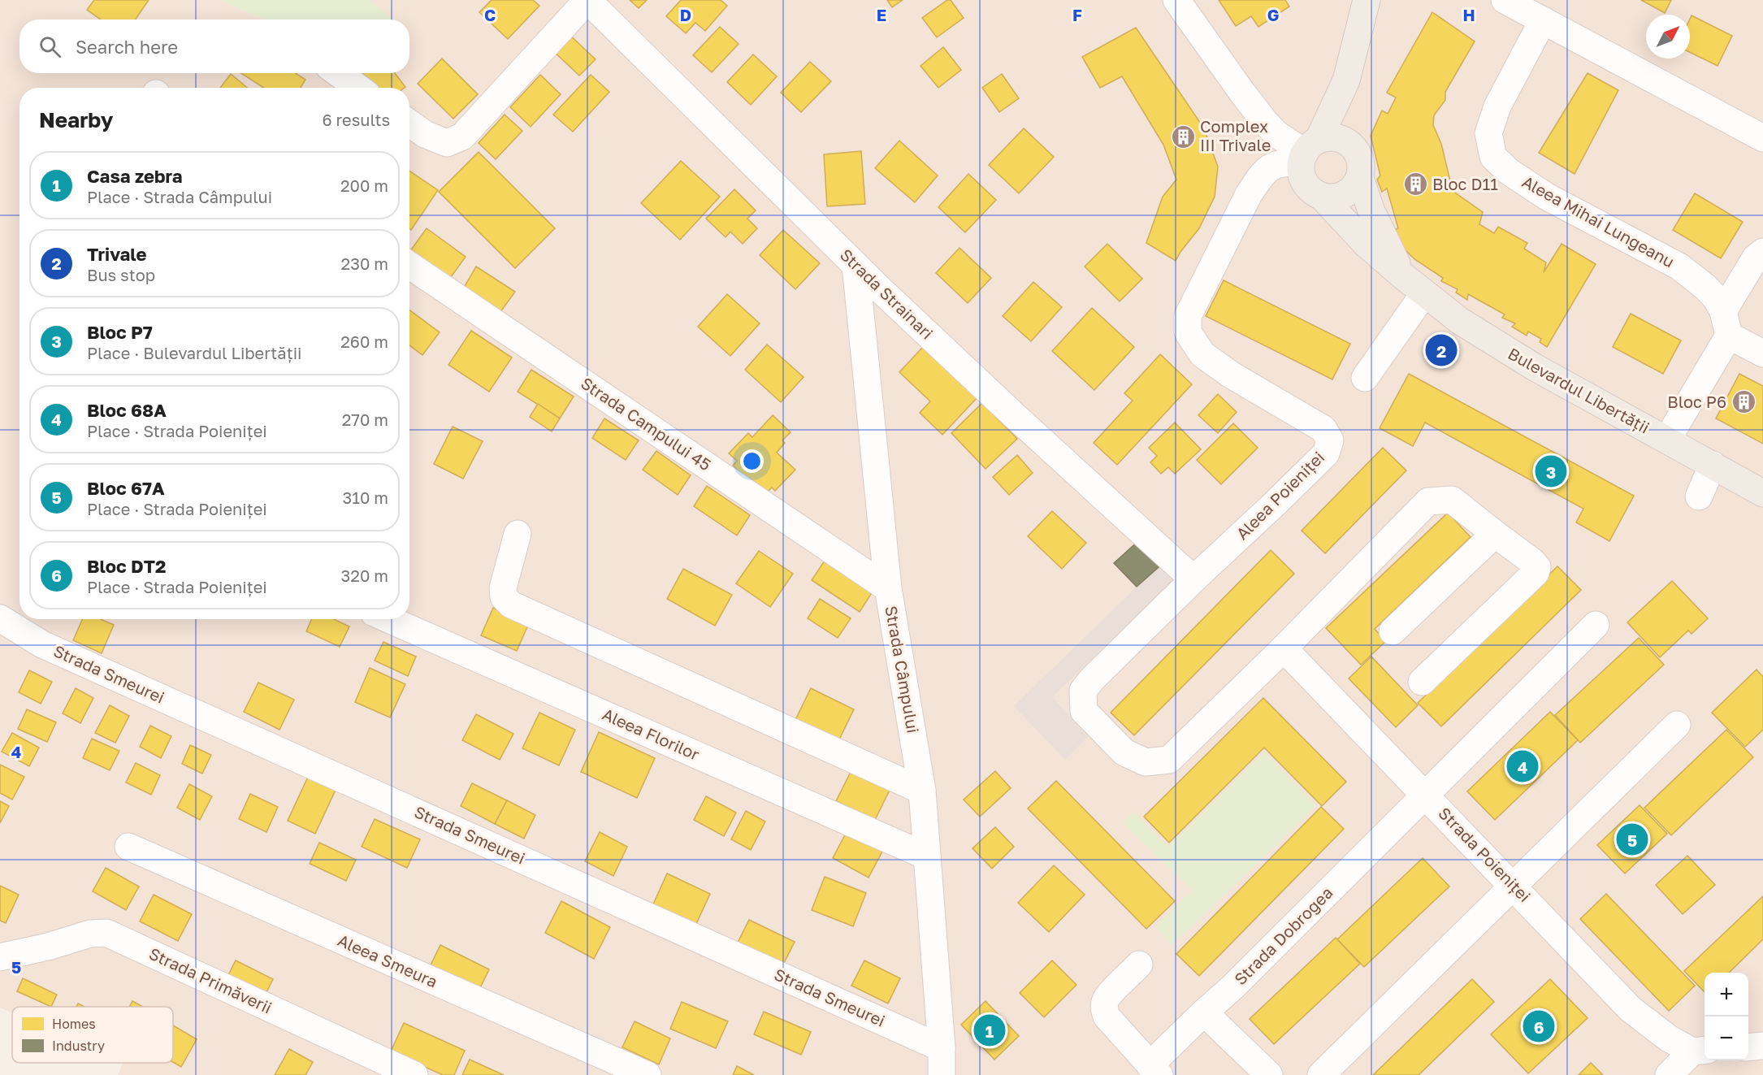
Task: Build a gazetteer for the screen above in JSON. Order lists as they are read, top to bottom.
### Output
{
  "streets": {
    "main road": ["Bulevardul Libertății"],
    "street": [
      "Aleea Mihai Lungeanu",
      "Strada Strainari",
      "Strada Campului 45",
      "Aleea Poieniței",
      "Strada Câmpului",
      "Strada Smeurei",
      "Aleea Florilor",
      "Strada Poieniței",
      "Strada Dobrogea",
      "Aleea Smeura",
      "Strada Primăverii"
    ]
  },
  "crossings": [
    ["Strada Strainari", "Aleea Poieniței"],
    ["Strada Strainari", "Strada Câmpului"],
    ["Bulevardul Libertății", "Aleea Poieniței"],
    ["Strada Campului 45", "Strada Câmpului"],
    ["Aleea Poieniței", "Strada Poieniței"],
    ["Strada Câmpului", "Strada Smeurei"],
    ["Strada Câmpului", "Aleea Florilor"],
    ["Strada Poieniței", "Strada Dobrogea"]
  ],
  "places": {
    "building": ["Complex III Trivale", "Bloc D11", "Bloc P6"]
  },
  "legend": ["Homes", "Industry"],
  "north": "top right",
  "page": {
    "search": "Search here",
    "heading": ["Nearby", "6 results"],
    "list": [
      {
        "mark": "1",
        "name": "Casa zebra",
        "note": "Place · Strada Câmpului",
        "value": "200 m"
      },
      {
        "mark": "2",
        "name": "Trivale",
        "note": "Bus stop",
        "value": "230 m"
      },
      {
        "mark": "3",
        "name": "Bloc P7",
        "note": "Place · Bulevardul Libertății",
        "value": "260 m"
      },
      {
        "mark": "4",
        "name": "Bloc 68A",
        "note": "Place · Strada Poieniței",
        "value": "270 m"
      },
      {
        "mark": "5",
        "name": "Bloc 67A",
        "note": "Place · Strada Poieniței",
        "value": "310 m"
      },
      {
        "mark": "6",
        "name": "Bloc DT2",
        "note": "Place · Strada Poieniței",
        "value": "320 m"
      }
    ],
    "pins": [
      "2",
      "3",
      "4",
      "5",
      "6",
      "1"
    ],
    "map_buttons": ["+", "−"]
  },
  "grid": {
    "columns": [
      "C",
      "D",
      "E",
      "F",
      "G",
      "H"
    ],
    "rows": ["4", "5"]
  }
}
